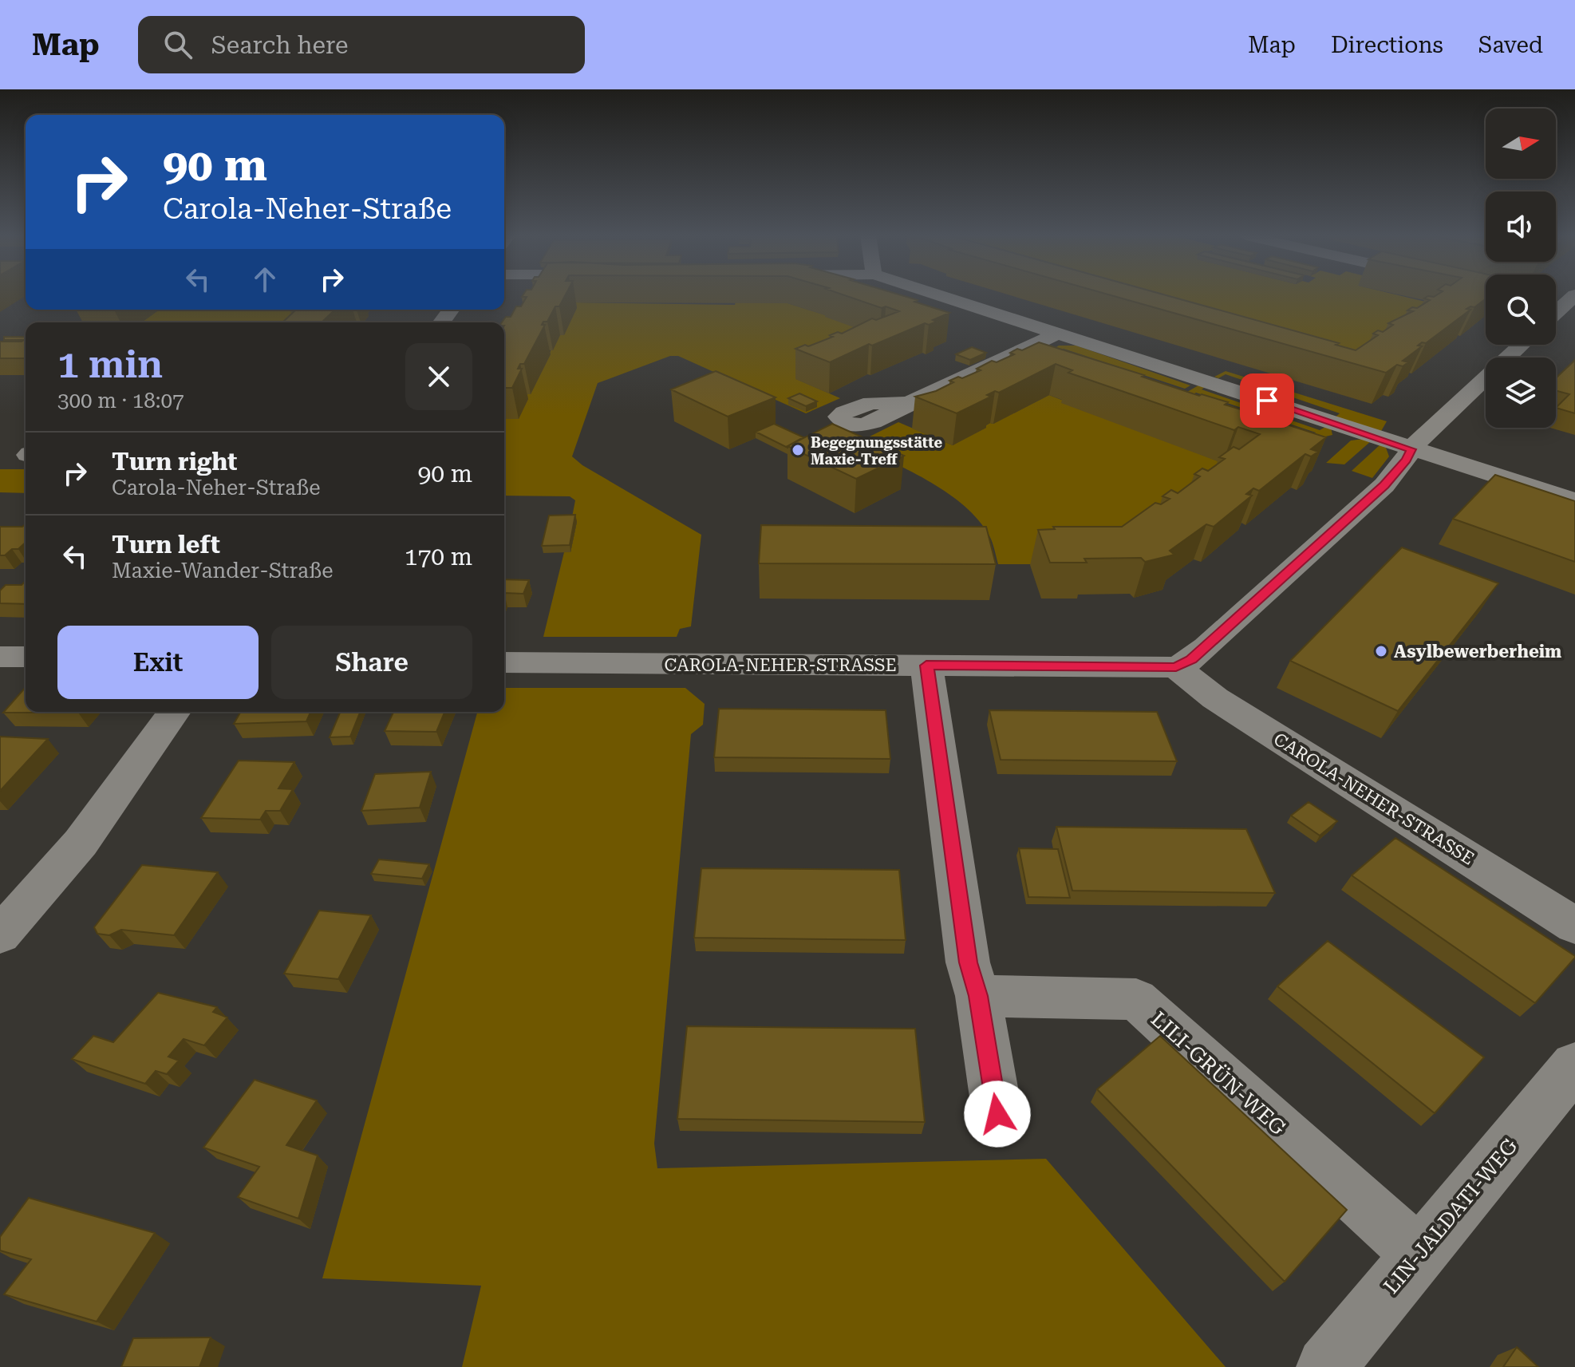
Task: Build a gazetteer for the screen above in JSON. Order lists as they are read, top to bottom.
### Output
{
  "streets": {
    "street": ["CAROLA-NEHER-STRASSE", "LILI-GRÜN-WEG", "LIN-JALDATI-WEG"]
  },
  "crossings": [
    ["LILI-GRÜN-WEG", "LIN-JALDATI-WEG"]
  ],
  "places": ["Begegnungsstätte Maxie-Treff", "Asylbewerberheim"],
  "north": "right",
  "page": {
    "header": "Map",
    "search": "Search here",
    "nav": ["Map", "Directions", "Saved"],
    "turn": ["90 m", "Carola-Neher-Straße"],
    "heading": ["1 min", "300 m · 18:07"],
    "list": [
      {
        "name": "Turn right",
        "note": "Carola-Neher-Straße",
        "value": "90 m"
      },
      {
        "name": "Turn left",
        "note": "Maxie-Wander-Straße",
        "value": "170 m"
      }
    ],
    "buttons": ["Exit", "Share"]
  }
}
